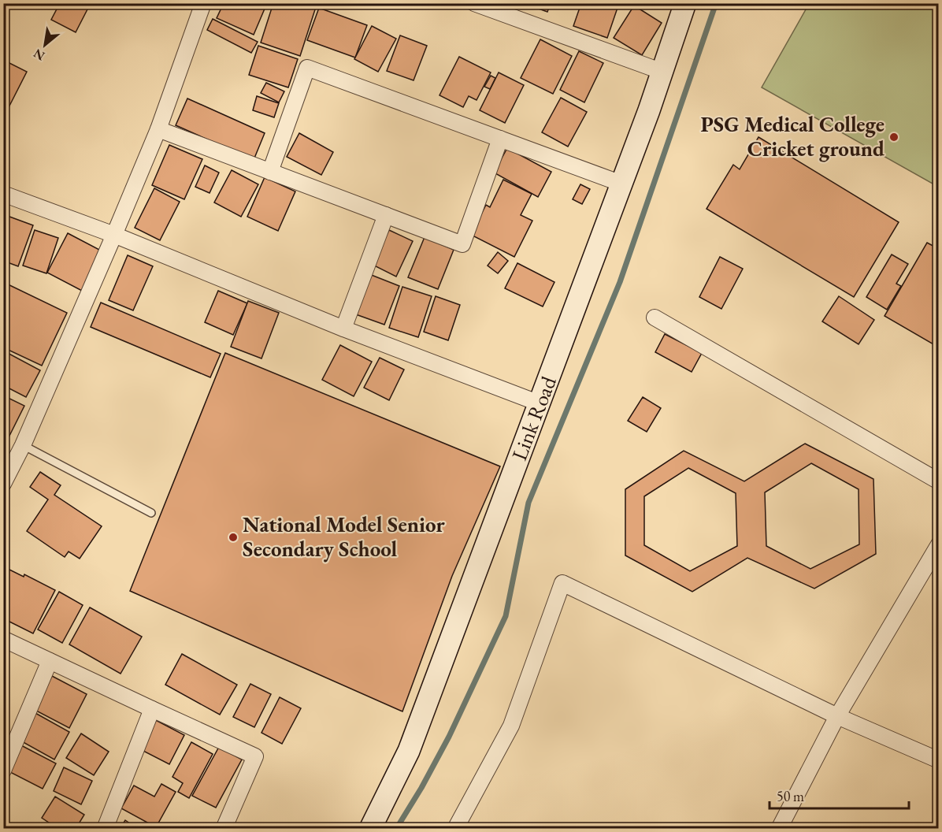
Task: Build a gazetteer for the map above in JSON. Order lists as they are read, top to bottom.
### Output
{
  "streets": {
    "street": ["Link Road"]
  },
  "places": ["PSG Medical College Cricket ground", "National Model Senior Secondary School"],
  "scale_bar": "50 m",
  "north": "bottom left"
}
